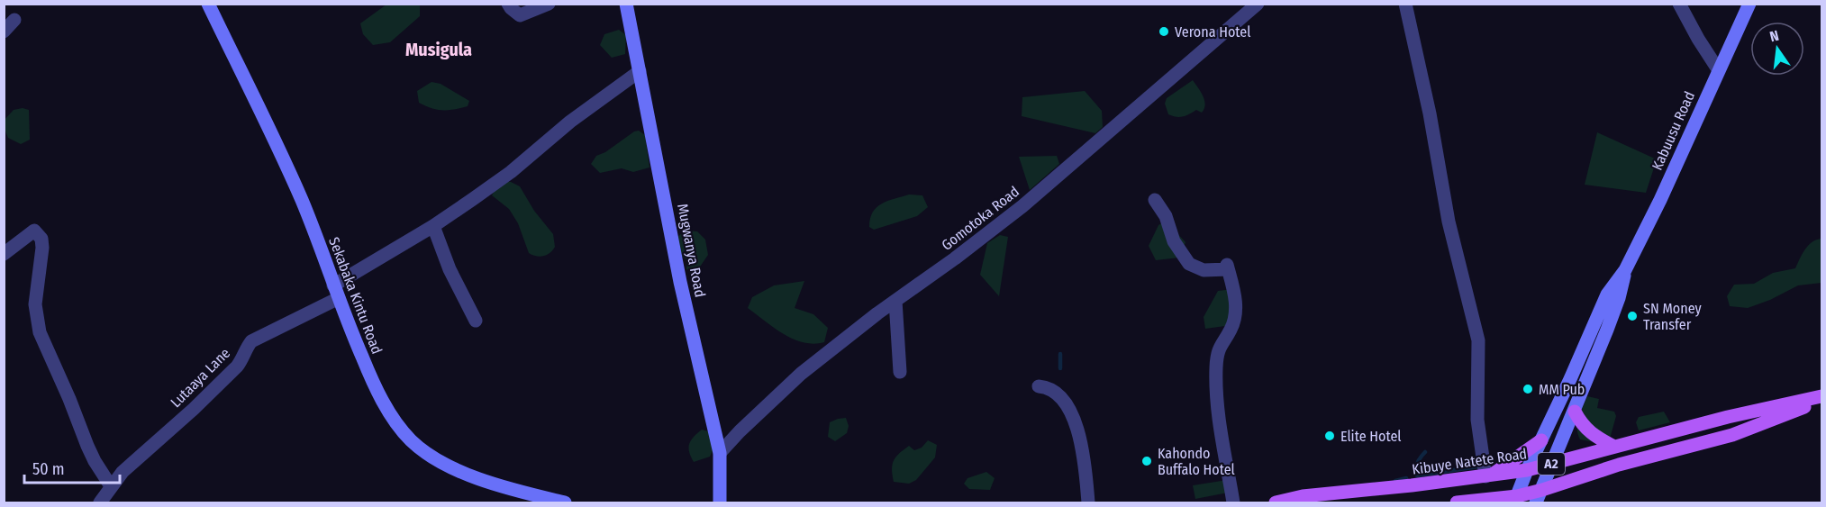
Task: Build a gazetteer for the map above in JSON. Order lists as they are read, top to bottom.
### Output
{
  "streets": {
    "main road": ["Kibuye Natete Road", "A2"],
    "street": [
      "Kabuusu Road",
      "Gomotoka Road",
      "Mugwanya Road",
      "Sekabaka Kintu Road",
      "Lutaaya Lane"
    ]
  },
  "crossings": [
    ["Kabuusu Road", "Kibuye Natete Road"],
    ["Gomotoka Road", "Mugwanya Road"],
    ["Mugwanya Road", "Lutaaya Lane"],
    ["Sekabaka Kintu Road", "Lutaaya Lane"]
  ],
  "districts": ["Musigula"],
  "places": [
    "Verona Hotel",
    "SN Money Transfer",
    "MM Pub",
    "Elite Hotel",
    "Kahondo Buffalo Hotel"
  ],
  "scale_bar": "50 m",
  "north": "top"
}
